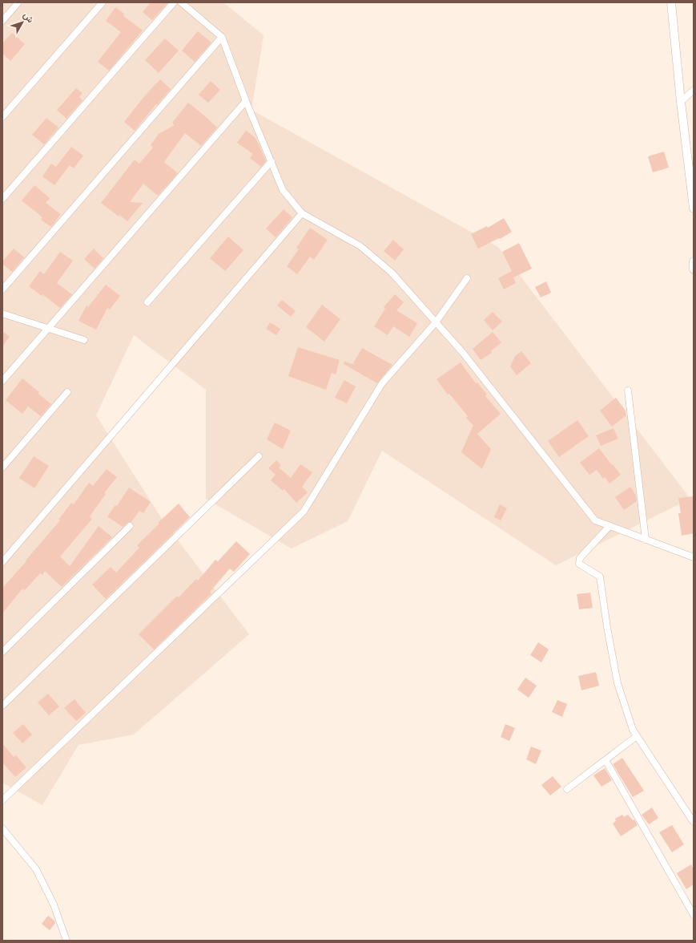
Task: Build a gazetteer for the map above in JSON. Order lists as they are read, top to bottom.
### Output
{
  "north": "top right"
}
